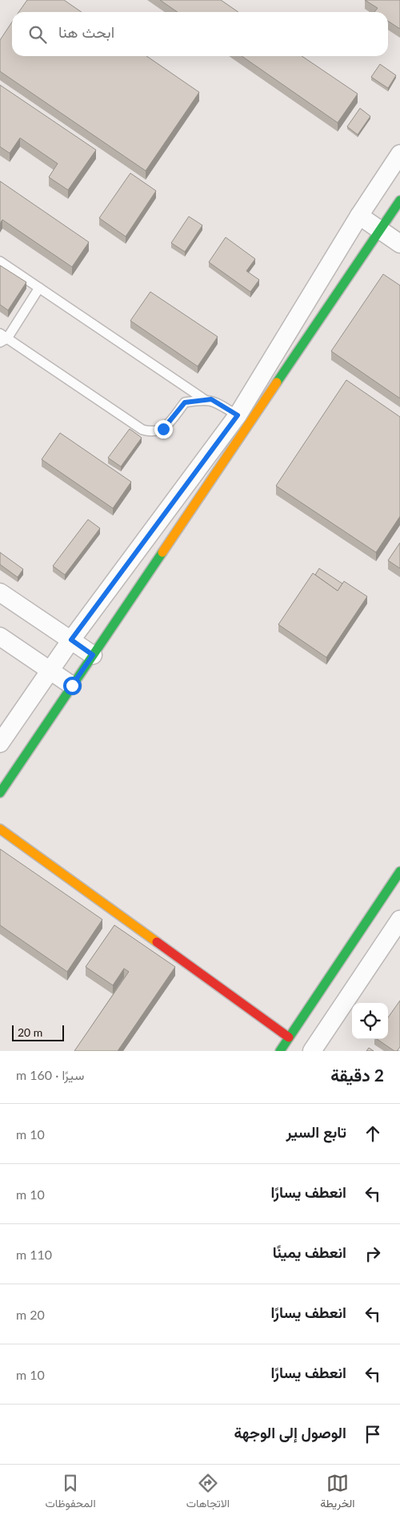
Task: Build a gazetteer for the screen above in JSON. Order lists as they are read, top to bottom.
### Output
{
  "scale_bar": "20 m",
  "page": {
    "search": "ابحث هنا",
    "scale": "20 m",
    "heading": ["2 دقيقة", "سيرًا · 160 m"],
    "list": [
      ["تابع السير", "10 m"],
      ["انعطف يسارًا", "10 m"],
      ["انعطف يمينًا", "110 m"],
      ["انعطف يسارًا", "20 m"],
      ["انعطف يسارًا", "10 m"],
      "الوصول إلى الوجهة"
    ],
    "nav": ["الخريطة", "الاتجاهات", "المحفوظات"]
  }
}
